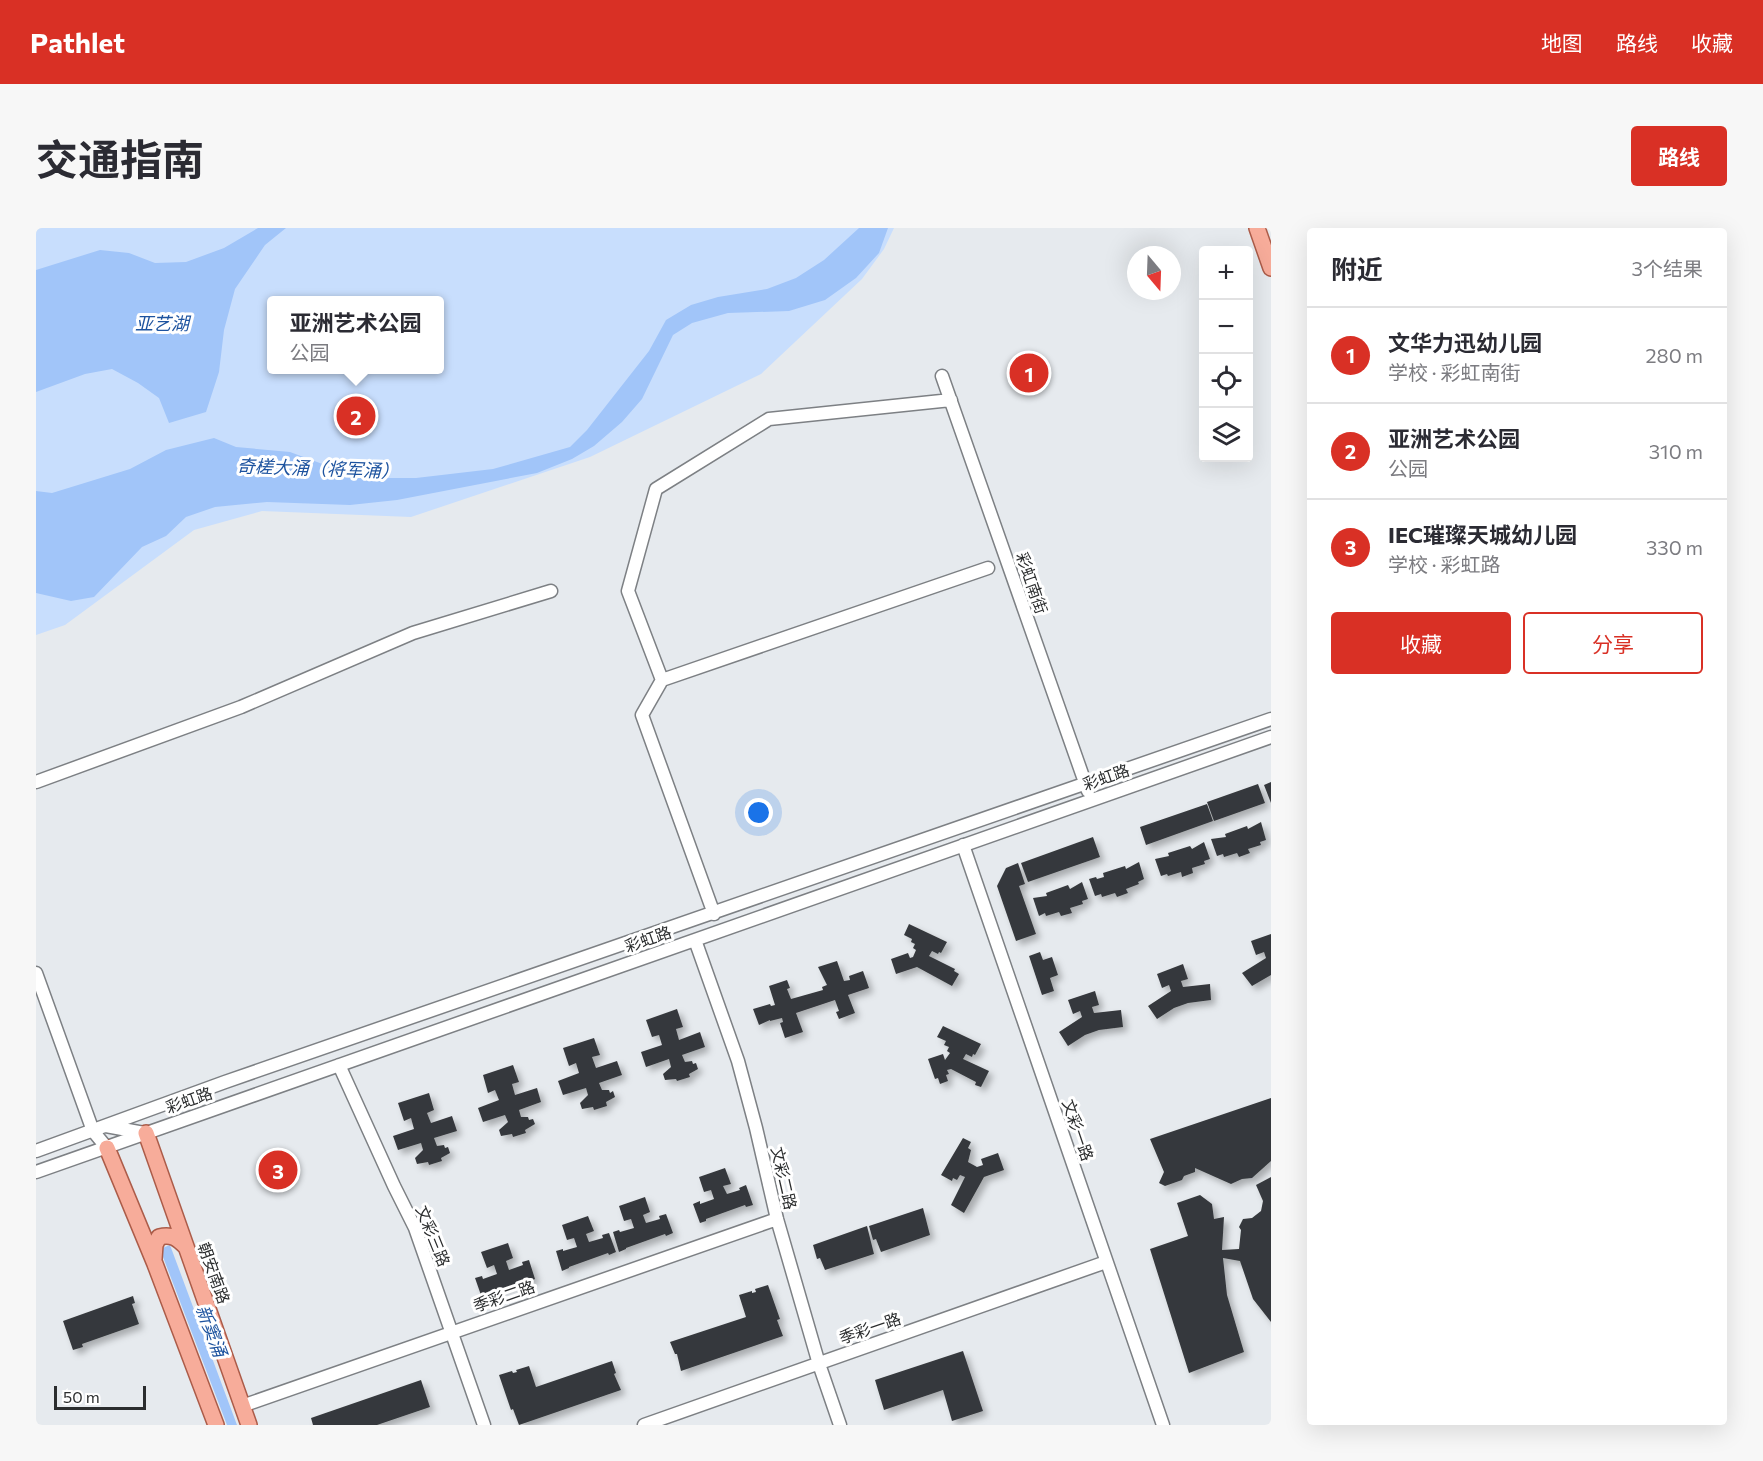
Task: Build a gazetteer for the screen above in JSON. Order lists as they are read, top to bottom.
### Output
{
  "streets": {
    "main road": ["朝安南路"],
    "street": [
      "彩虹南街",
      "彩虹路",
      "文彩一路",
      "文彩二路",
      "文彩三路",
      "季彩二路",
      "季彩一路"
    ]
  },
  "crossings": [
    ["彩虹南街", "彩虹路"],
    ["彩虹路", "文彩一路"],
    ["彩虹路", "文彩二路"],
    ["彩虹路", "文彩三路"],
    ["彩虹路", "朝安南路"],
    ["文彩一路", "季彩一路"],
    ["文彩二路", "季彩二路"],
    ["文彩二路", "季彩一路"],
    ["文彩三路", "季彩二路"],
    ["朝安南路", "季彩二路"]
  ],
  "water": ["亚艺湖", "奇槎大涌（将军涌）", "新窦涌"],
  "scale_bar": "50 m",
  "north": "bottom",
  "page": {
    "header": "Pathlet",
    "nav": ["地图", "路线", "收藏"],
    "title": "交通指南",
    "buttons": [
      "路线",
      ["收藏", "分享"]
    ],
    "heading": ["附近", "3个结果"],
    "map_buttons": ["+", "−"],
    "popup": ["亚洲艺术公园", "公园"],
    "list": [
      {
        "mark": "1",
        "name": "文华力迅幼儿园",
        "note": "学校 · 彩虹南街",
        "value": "280 m"
      },
      {
        "mark": "2",
        "name": "亚洲艺术公园",
        "note": "公园",
        "value": "310 m"
      },
      {
        "mark": "3",
        "name": "IEC璀璨天城幼儿园",
        "note": "学校 · 彩虹路",
        "value": "330 m"
      }
    ],
    "pins": ["1", "2", "3"],
    "scale": "50 m"
  }
}
